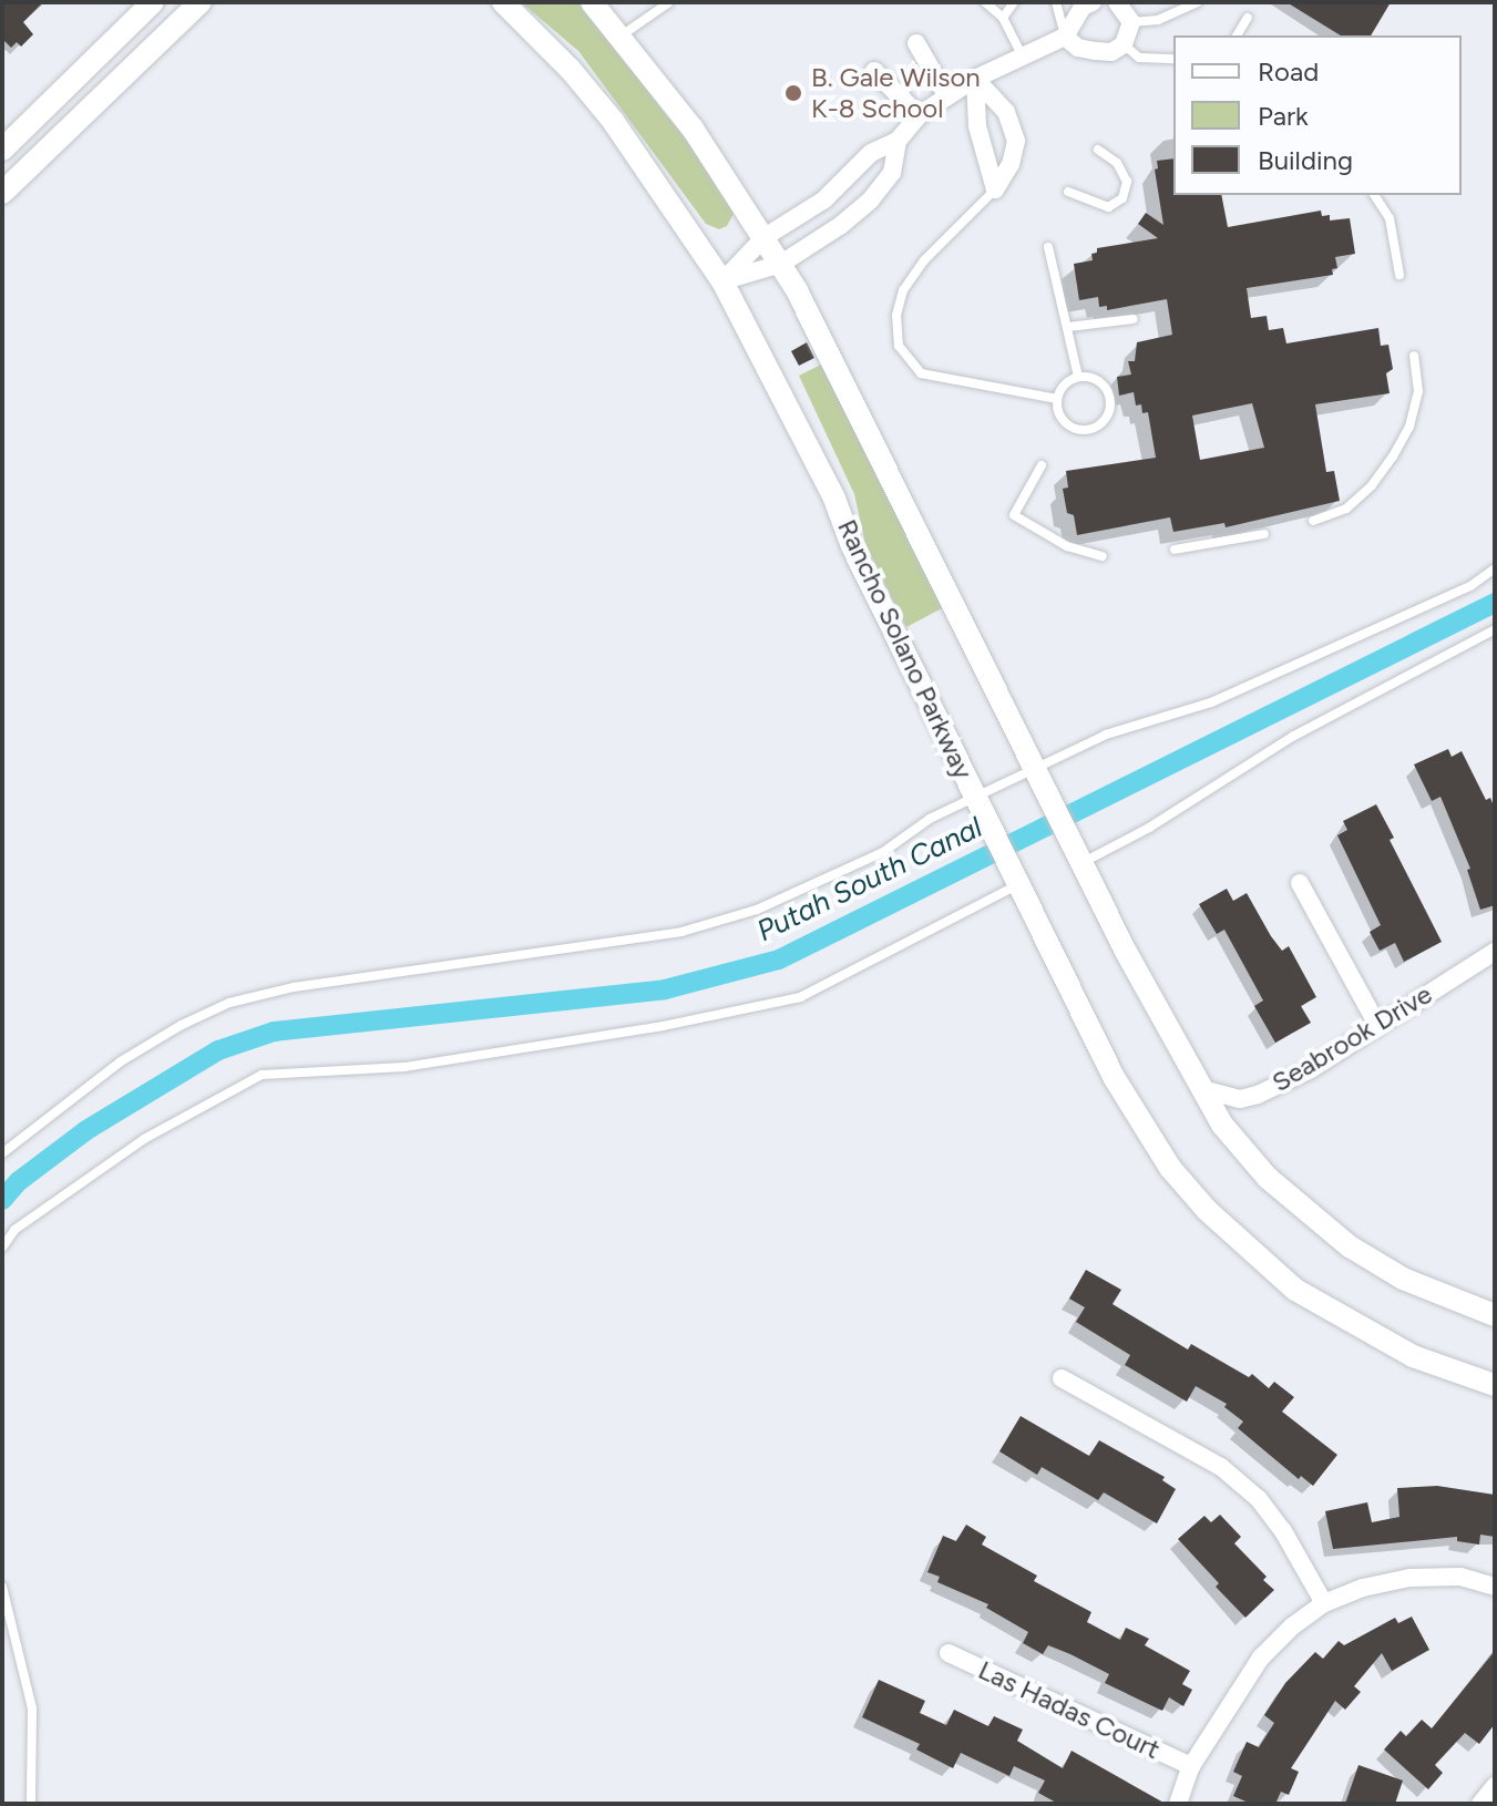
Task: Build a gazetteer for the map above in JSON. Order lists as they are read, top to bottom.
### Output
{
  "streets": {
    "street": ["Rancho Solano Parkway", "Seabrook Drive", "Las Hadas Court"]
  },
  "water": ["Putah South Canal"],
  "places": ["B. Gale Wilson K-8 School"],
  "legend": ["Road", "Park", "Building"]
}
